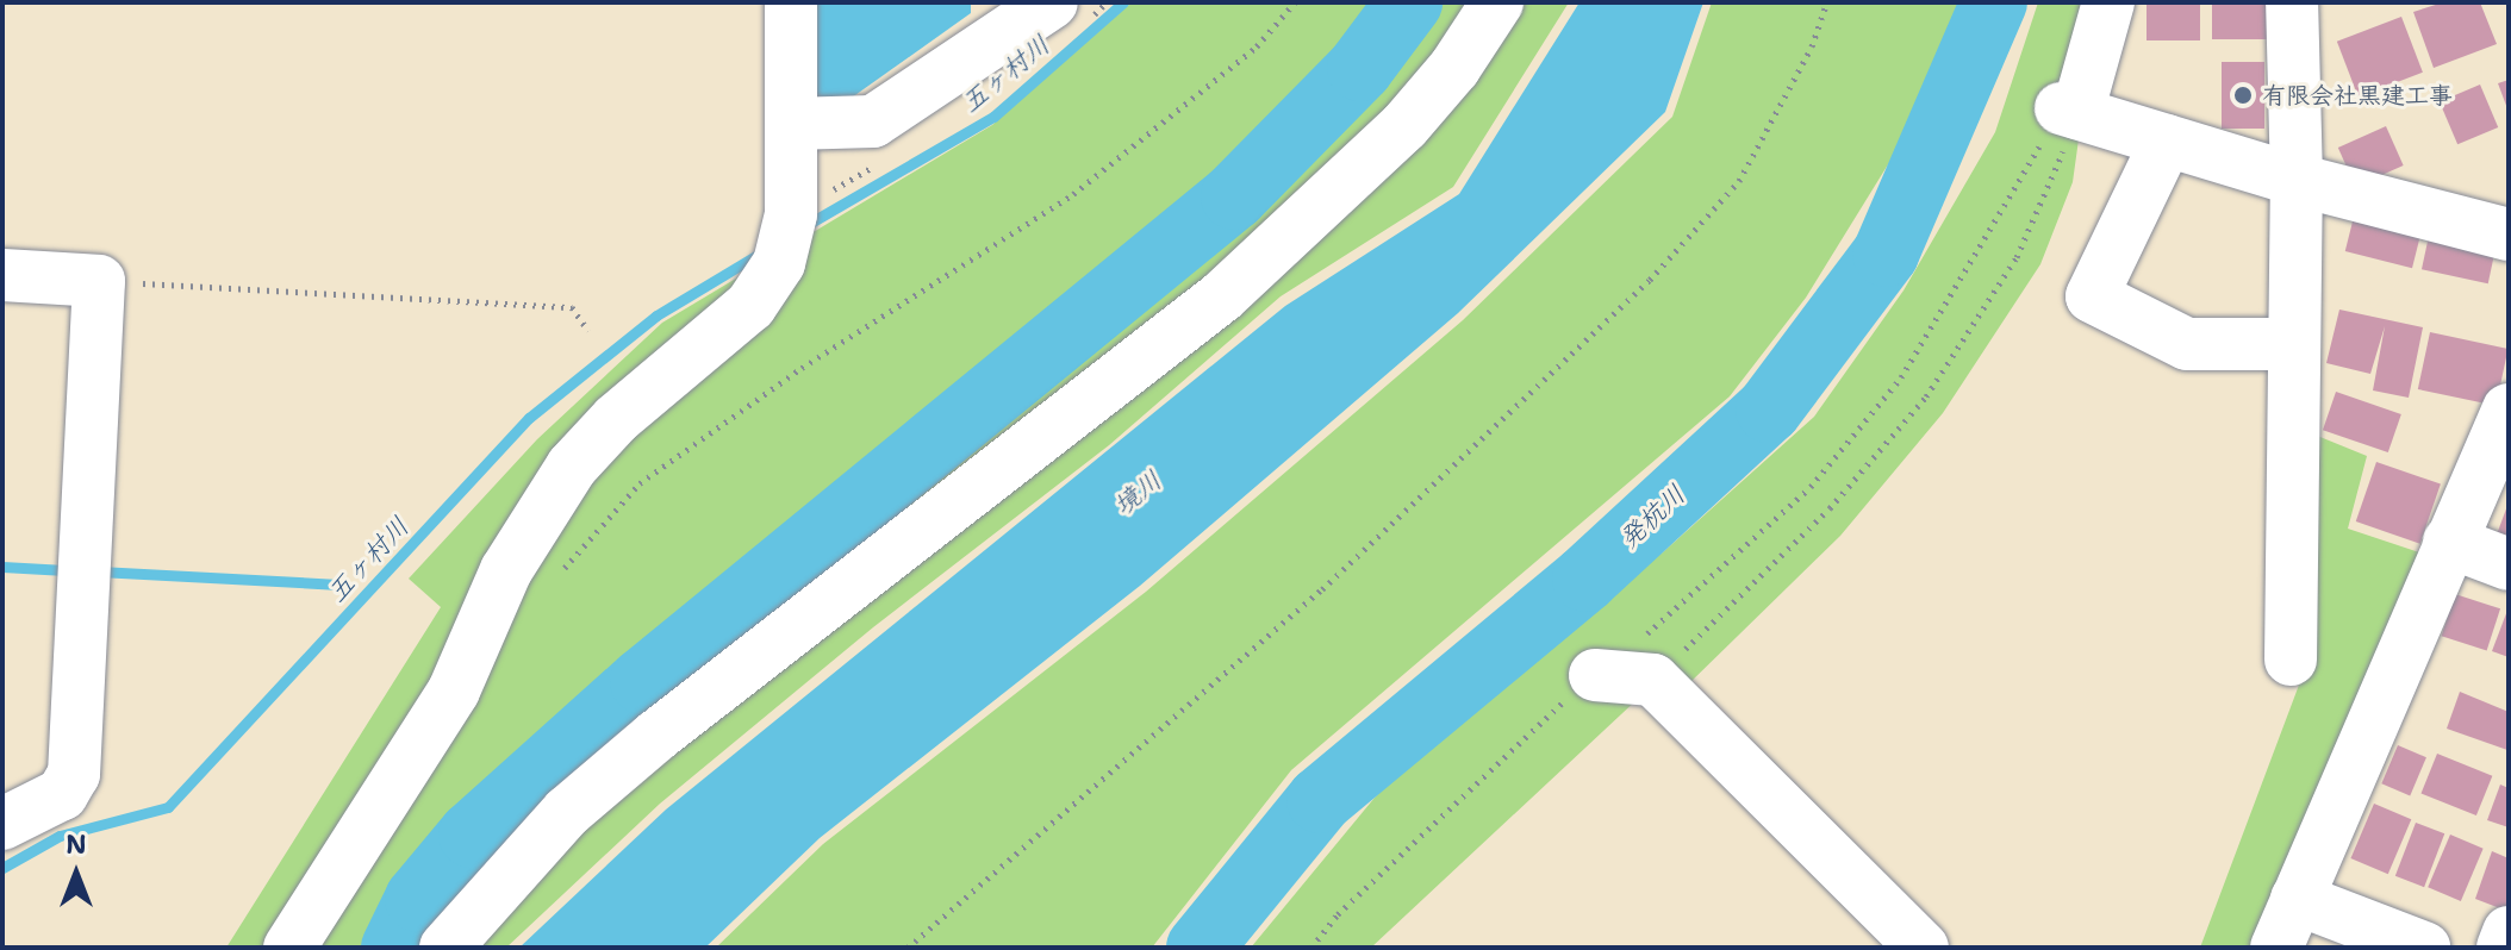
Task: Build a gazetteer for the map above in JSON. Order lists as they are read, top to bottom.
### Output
{
  "water": ["五ヶ村川", "境川", "発杭川"],
  "places": ["有限会社黒建工事"],
  "north": "top"
}
